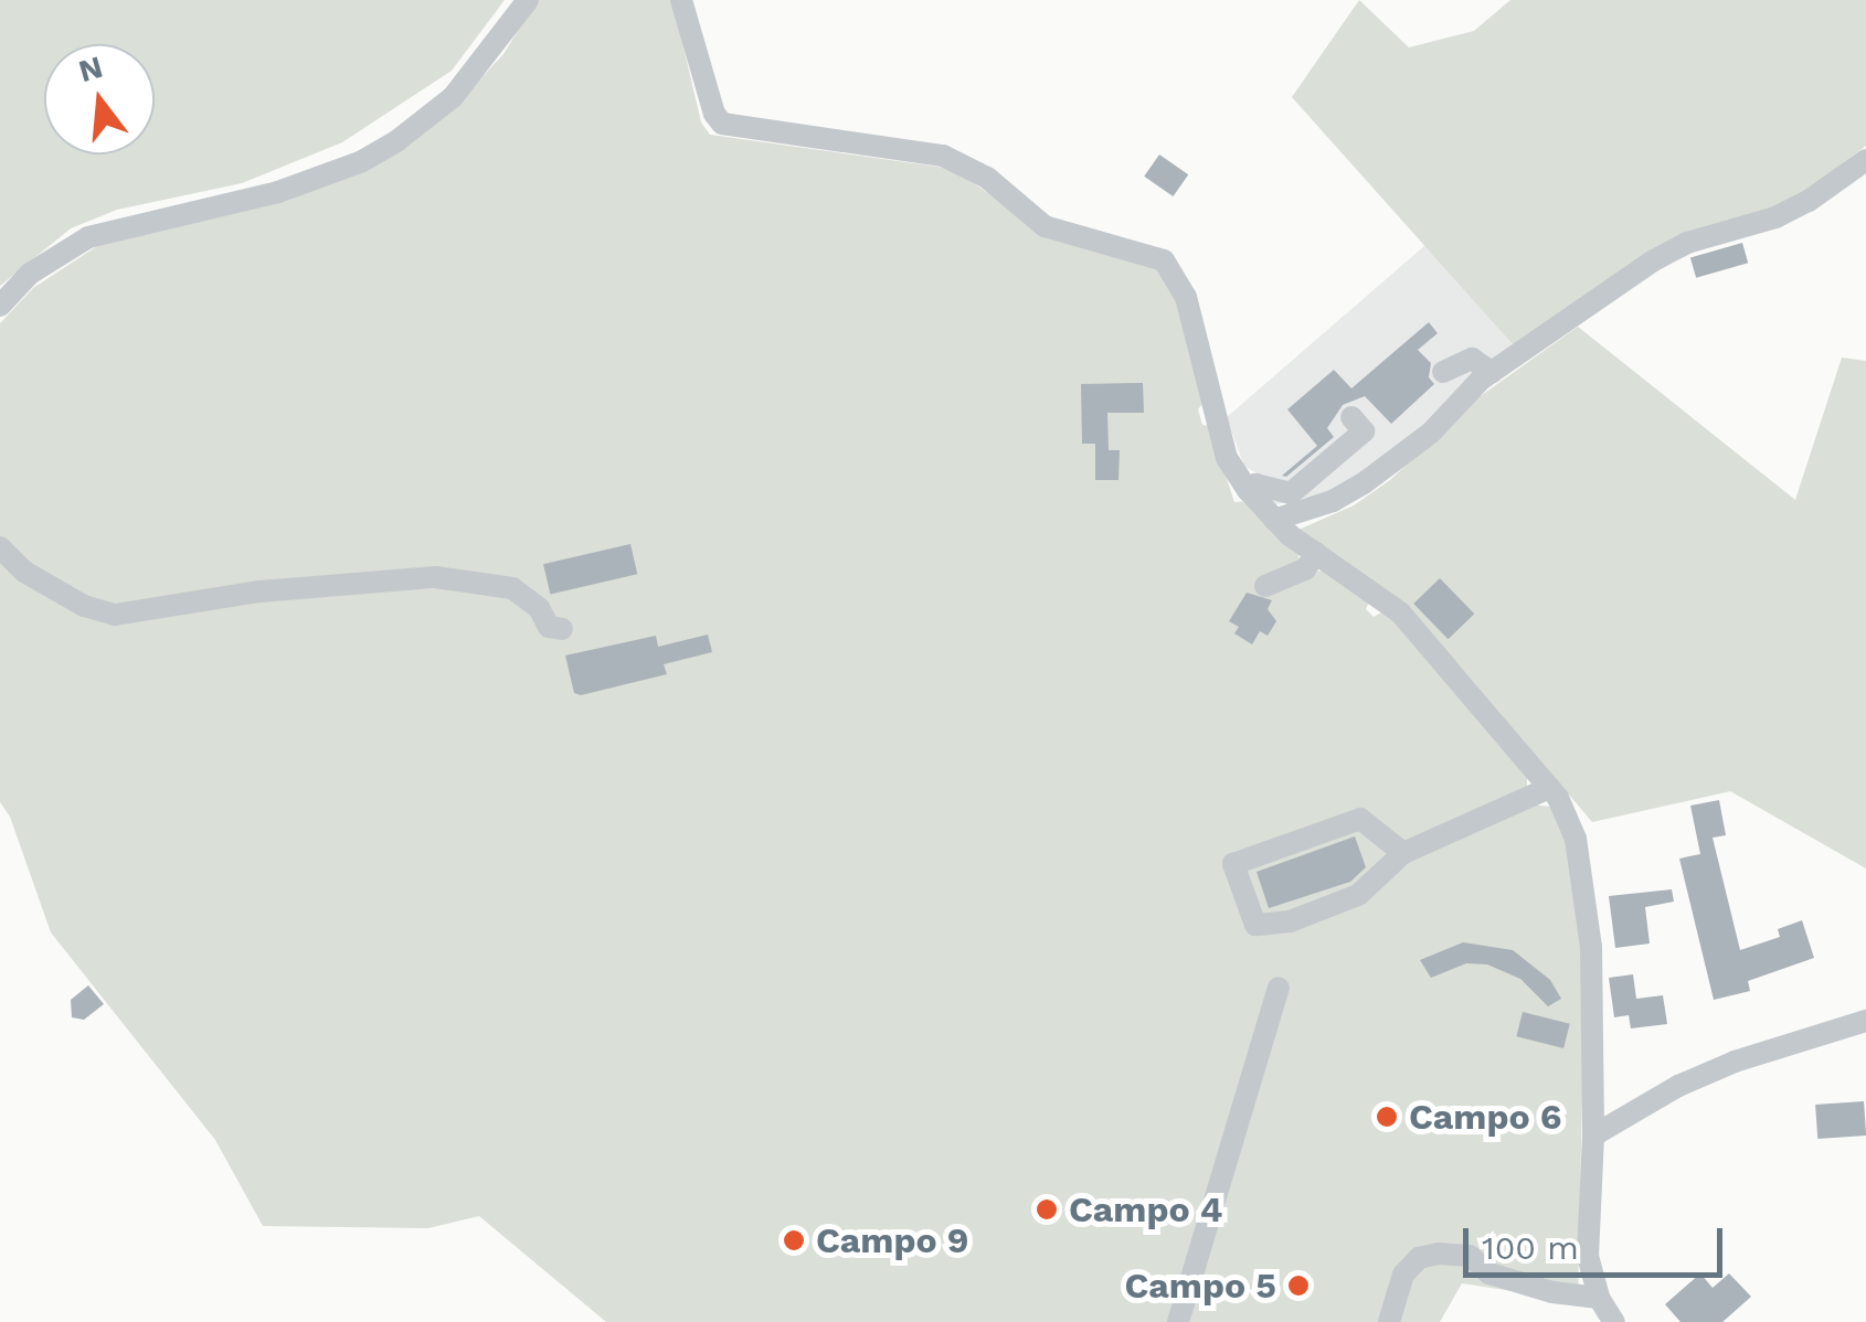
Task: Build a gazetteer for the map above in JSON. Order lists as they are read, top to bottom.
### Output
{
  "places": [
    "Campo 6",
    "Campo 4",
    "Campo 9",
    "Campo 5"
  ],
  "scale_bar": "100 m",
  "north": "top"
}
